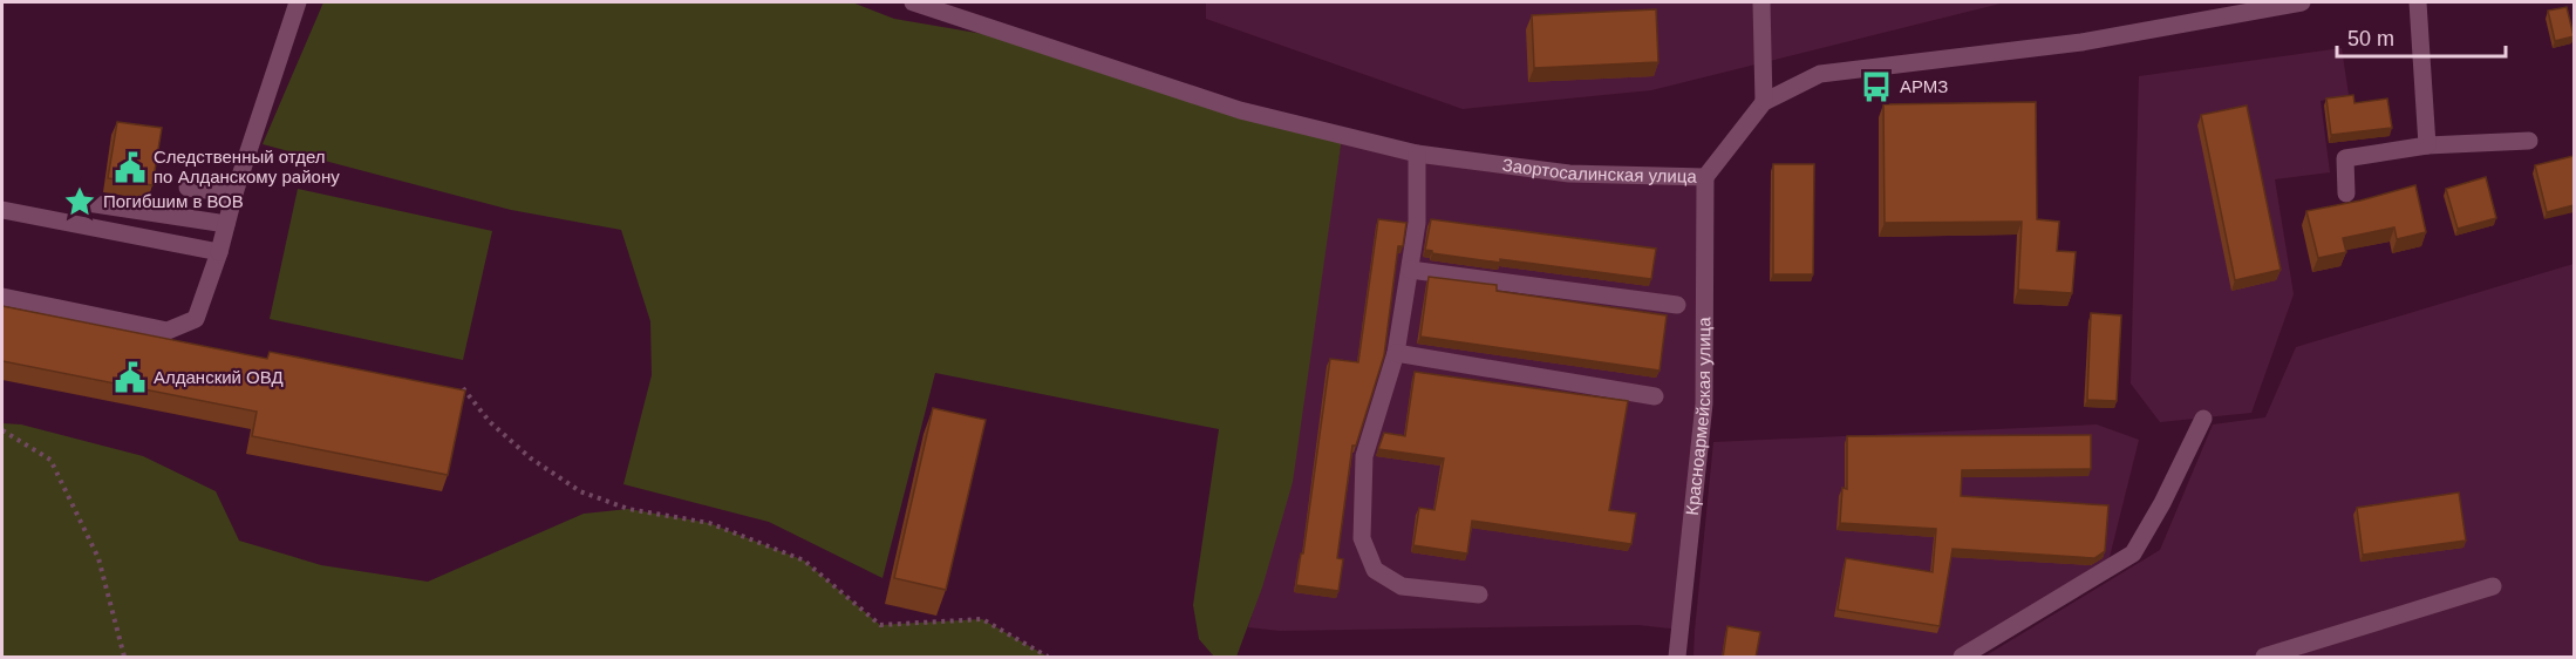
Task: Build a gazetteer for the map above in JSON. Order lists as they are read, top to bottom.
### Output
{
  "streets": {
    "street": ["Заортосалинская улица", "Красноармейская улица"]
  },
  "crossings": [
    ["Заортосалинская улица", "Красноармейская улица"]
  ],
  "places": {
    "bus stop": ["АРМЗ"],
    "public building": ["Следственный отдел по Алданскому району", "Алданский ОВД"],
    "place": ["Погибшим в ВОВ"]
  },
  "scale_bar": "50 m"
}
